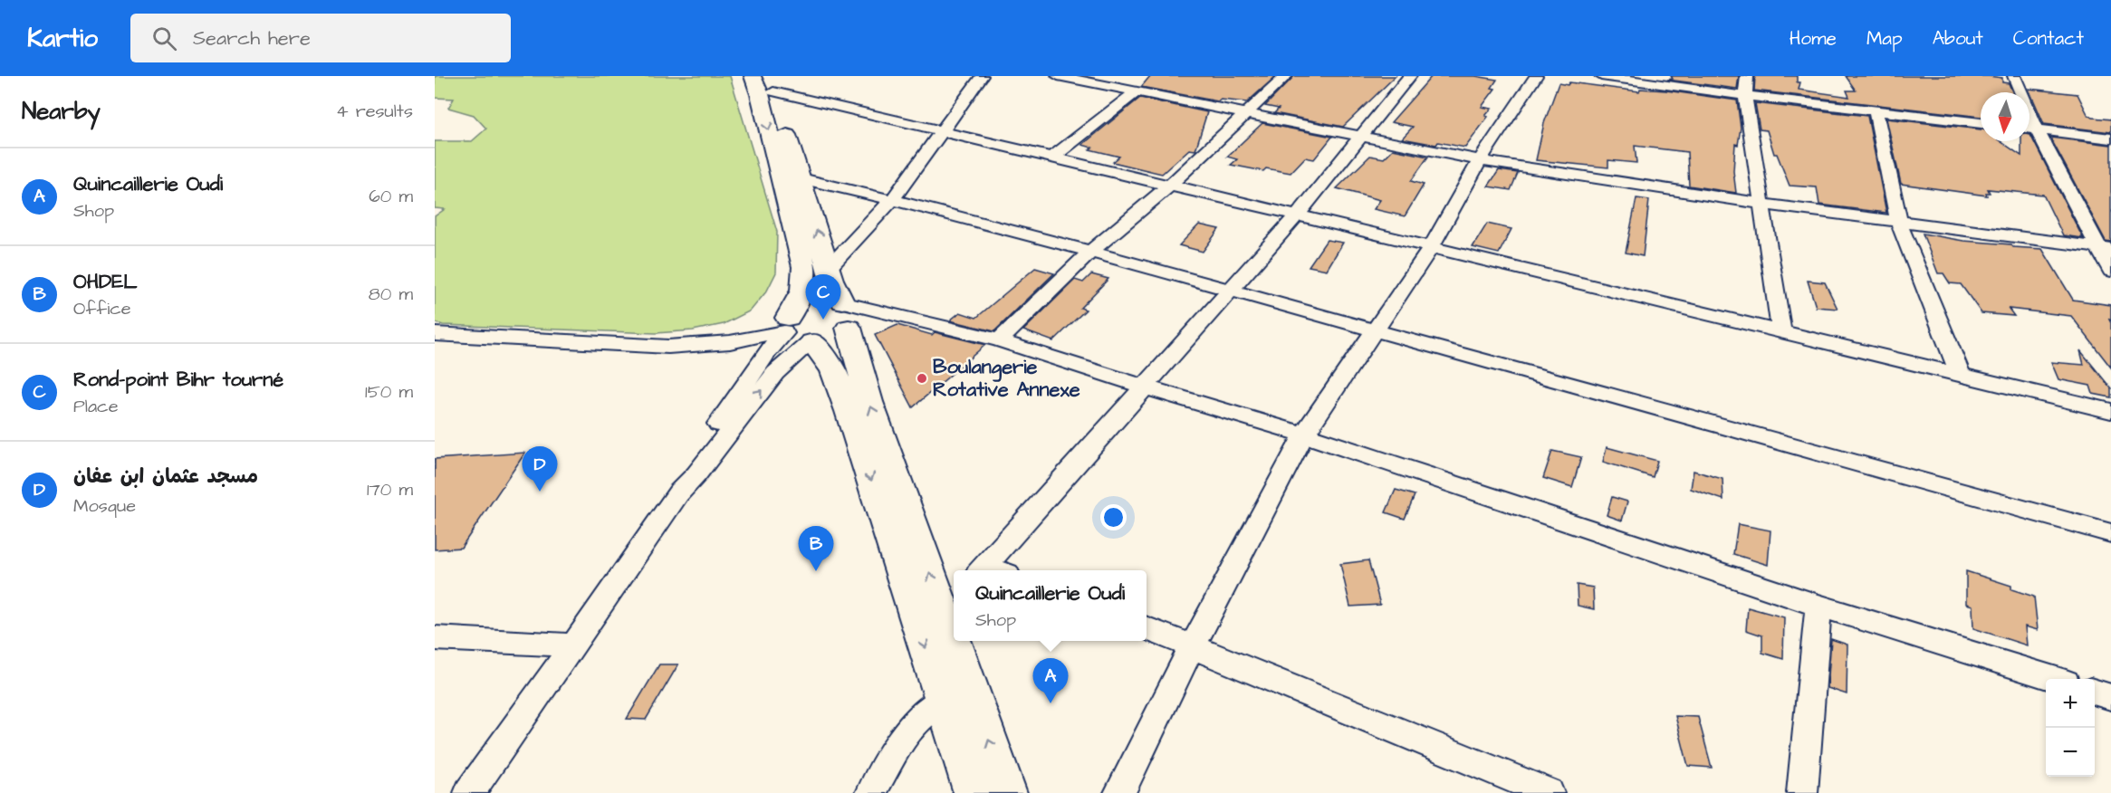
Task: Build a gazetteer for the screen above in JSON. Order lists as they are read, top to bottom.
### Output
{
  "places": ["Boulangerie Rotative Annexe"],
  "north": "bottom",
  "page": {
    "header": "Kartio",
    "search": "Search here",
    "nav": [
      "Home",
      "Map",
      "About",
      "Contact"
    ],
    "heading": ["Nearby", "4 results"],
    "list": [
      {
        "mark": "A",
        "name": "Quincaillerie Oudi",
        "note": "Shop",
        "value": "60 m"
      },
      {
        "mark": "B",
        "name": "OHDEL",
        "note": "Office",
        "value": "80 m"
      },
      {
        "mark": "C",
        "name": "Rond-point Bihr tourné",
        "note": "Place",
        "value": "150 m"
      },
      {
        "mark": "D",
        "name": "مسجد عثمان ابن عفان",
        "note": "Mosque",
        "value": "170 m"
      }
    ],
    "pins": [
      "C",
      "D",
      "B",
      "A"
    ],
    "popup": ["Quincaillerie Oudi", "Shop"],
    "map_buttons": ["+", "−"]
  }
}
